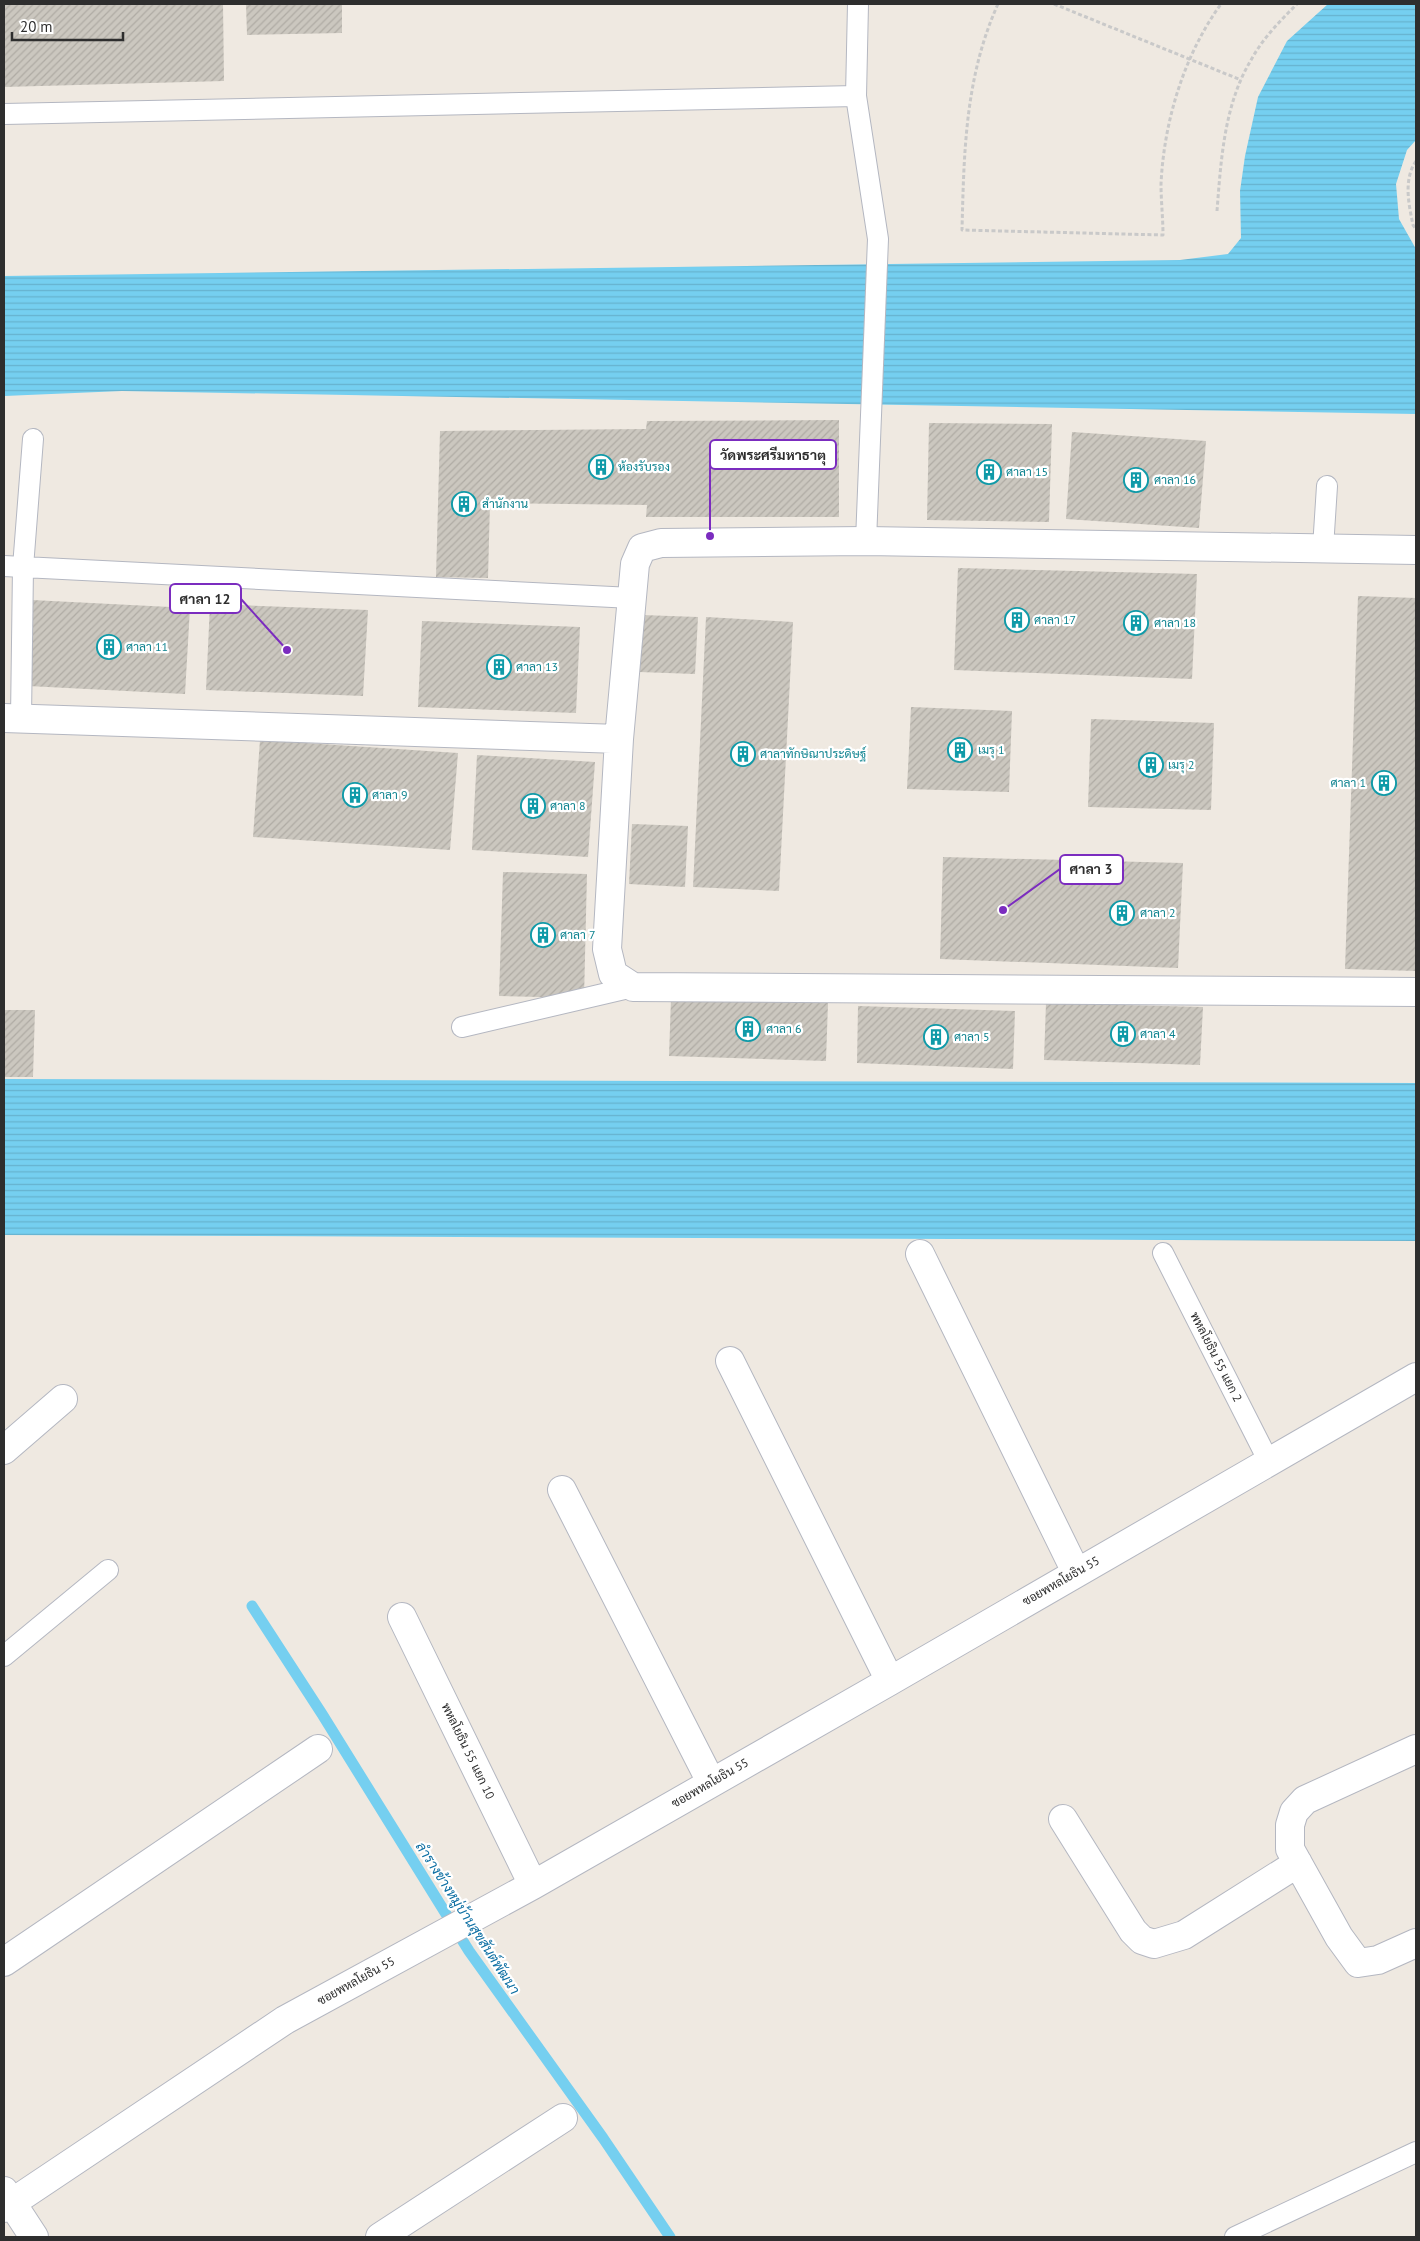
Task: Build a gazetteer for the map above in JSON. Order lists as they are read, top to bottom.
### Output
{
  "streets": {
    "street": ["ซอยพหลโยธิน 55", "พหลโยธิน 55 แยก 10"],
    "lane": ["พหลโยธิน 55 แยก 2"]
  },
  "crossings": [
    ["พหลโยธิน 55 แยก 2", "ซอยพหลโยธิน 55"],
    ["ซอยพหลโยธิน 55", "พหลโยธิน 55 แยก 10"]
  ],
  "water": ["ลำรางข้างหมู่บ้านสุขสันต์พัฒนา"],
  "places": {
    "building": [
      "ห้องรับรอง",
      "ศาลา 15",
      "ศาลา 16",
      "สำนักงาน",
      "ศาลา 17",
      "ศาลา 18",
      "ศาลา 11",
      "ศาลา 13",
      "เมรุ 1",
      "ศาลาทักษิณาประดิษฐ์",
      "เมรุ 2",
      "ศาลา 1",
      "ศาลา 9",
      "ศาลา 8",
      "ศาลา 2",
      "ศาลา 7",
      "ศาลา 6",
      "ศาลา 4",
      "ศาลา 5"
    ],
    "other": ["วัดพระศรีมหาธาตุ", "ศาลา 12", "ศาลา 3"]
  },
  "scale_bar": "20 m"
}
